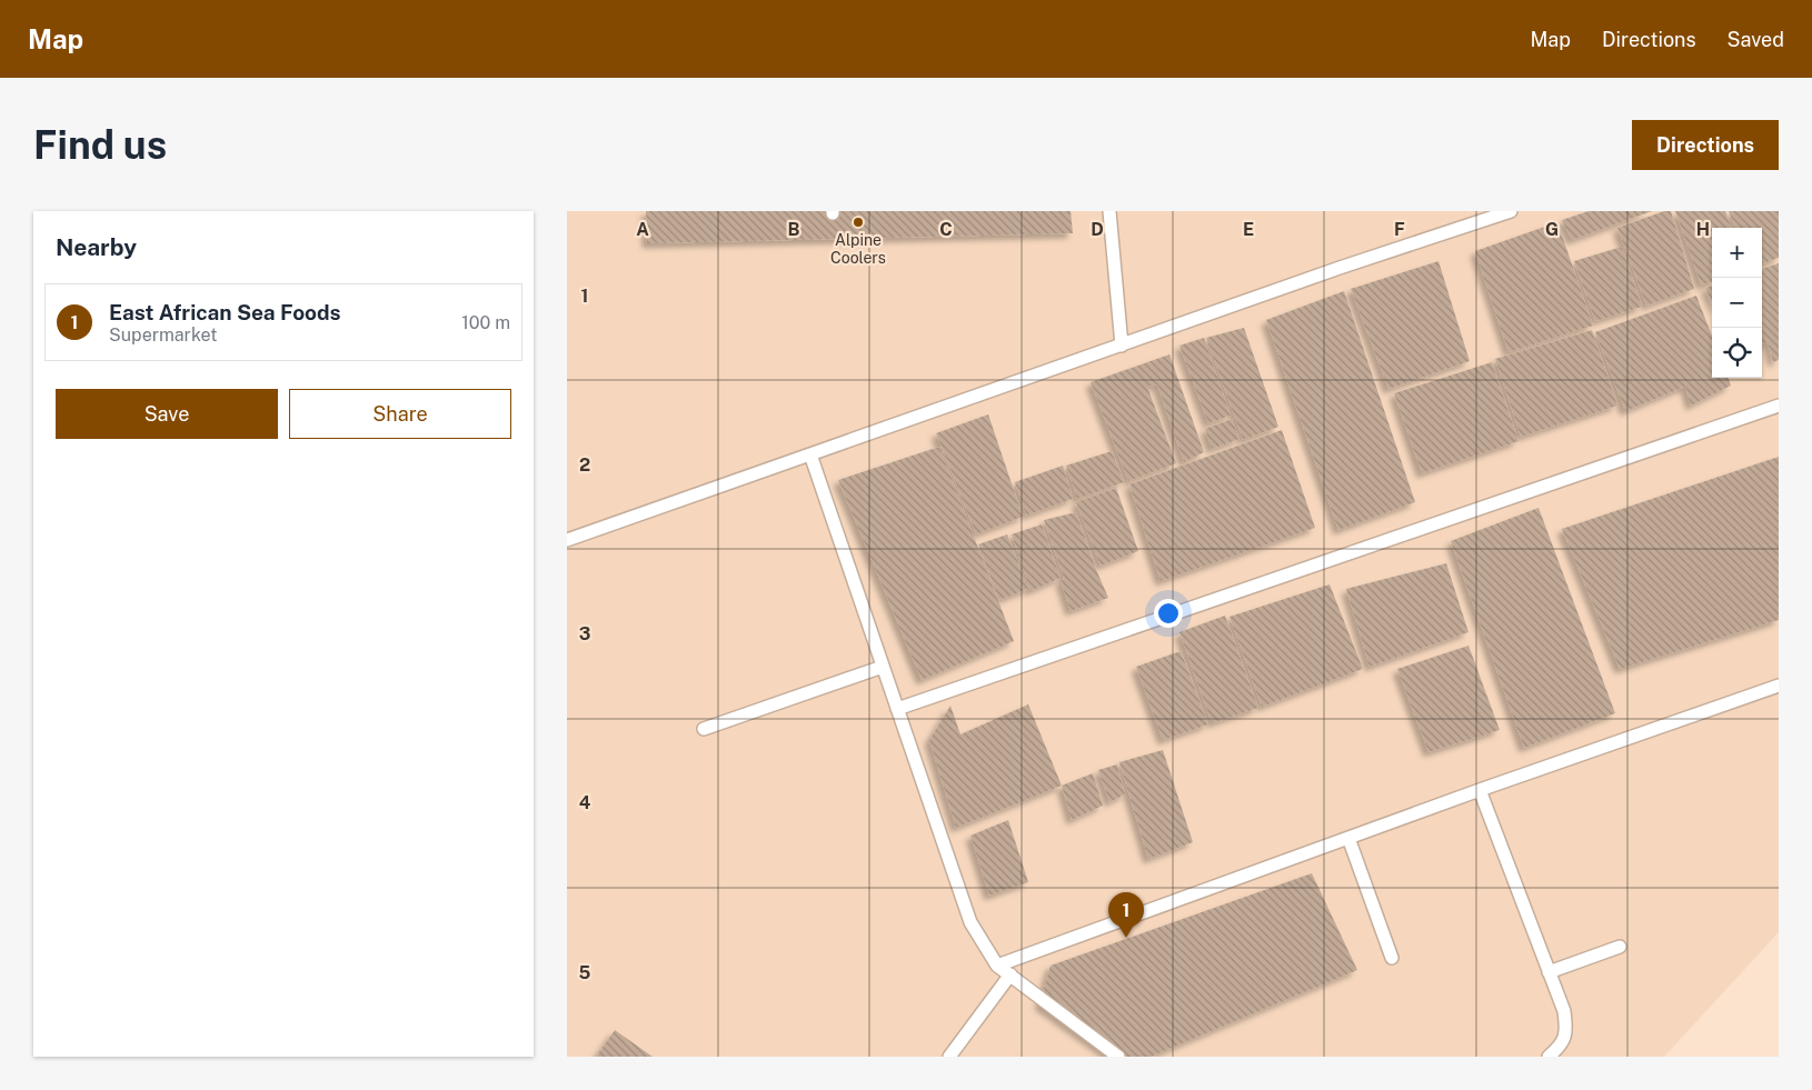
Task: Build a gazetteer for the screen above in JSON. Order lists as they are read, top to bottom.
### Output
{
  "places": ["Alpine Coolers"],
  "page": {
    "header": "Map",
    "nav": ["Map", "Directions", "Saved"],
    "buttons": [
      "Directions",
      ["Save", "Share"]
    ],
    "title": "Find us",
    "heading": "Nearby",
    "map_buttons": ["+", "−"],
    "list": [
      {
        "mark": "1",
        "name": "East African Sea Foods",
        "note": "Supermarket",
        "value": "100 m"
      }
    ],
    "pins": "1"
  },
  "grid": {
    "columns": [
      "A",
      "B",
      "C",
      "D",
      "E",
      "F",
      "G",
      "H"
    ],
    "rows": [
      "1",
      "2",
      "3",
      "4",
      "5"
    ]
  }
}
